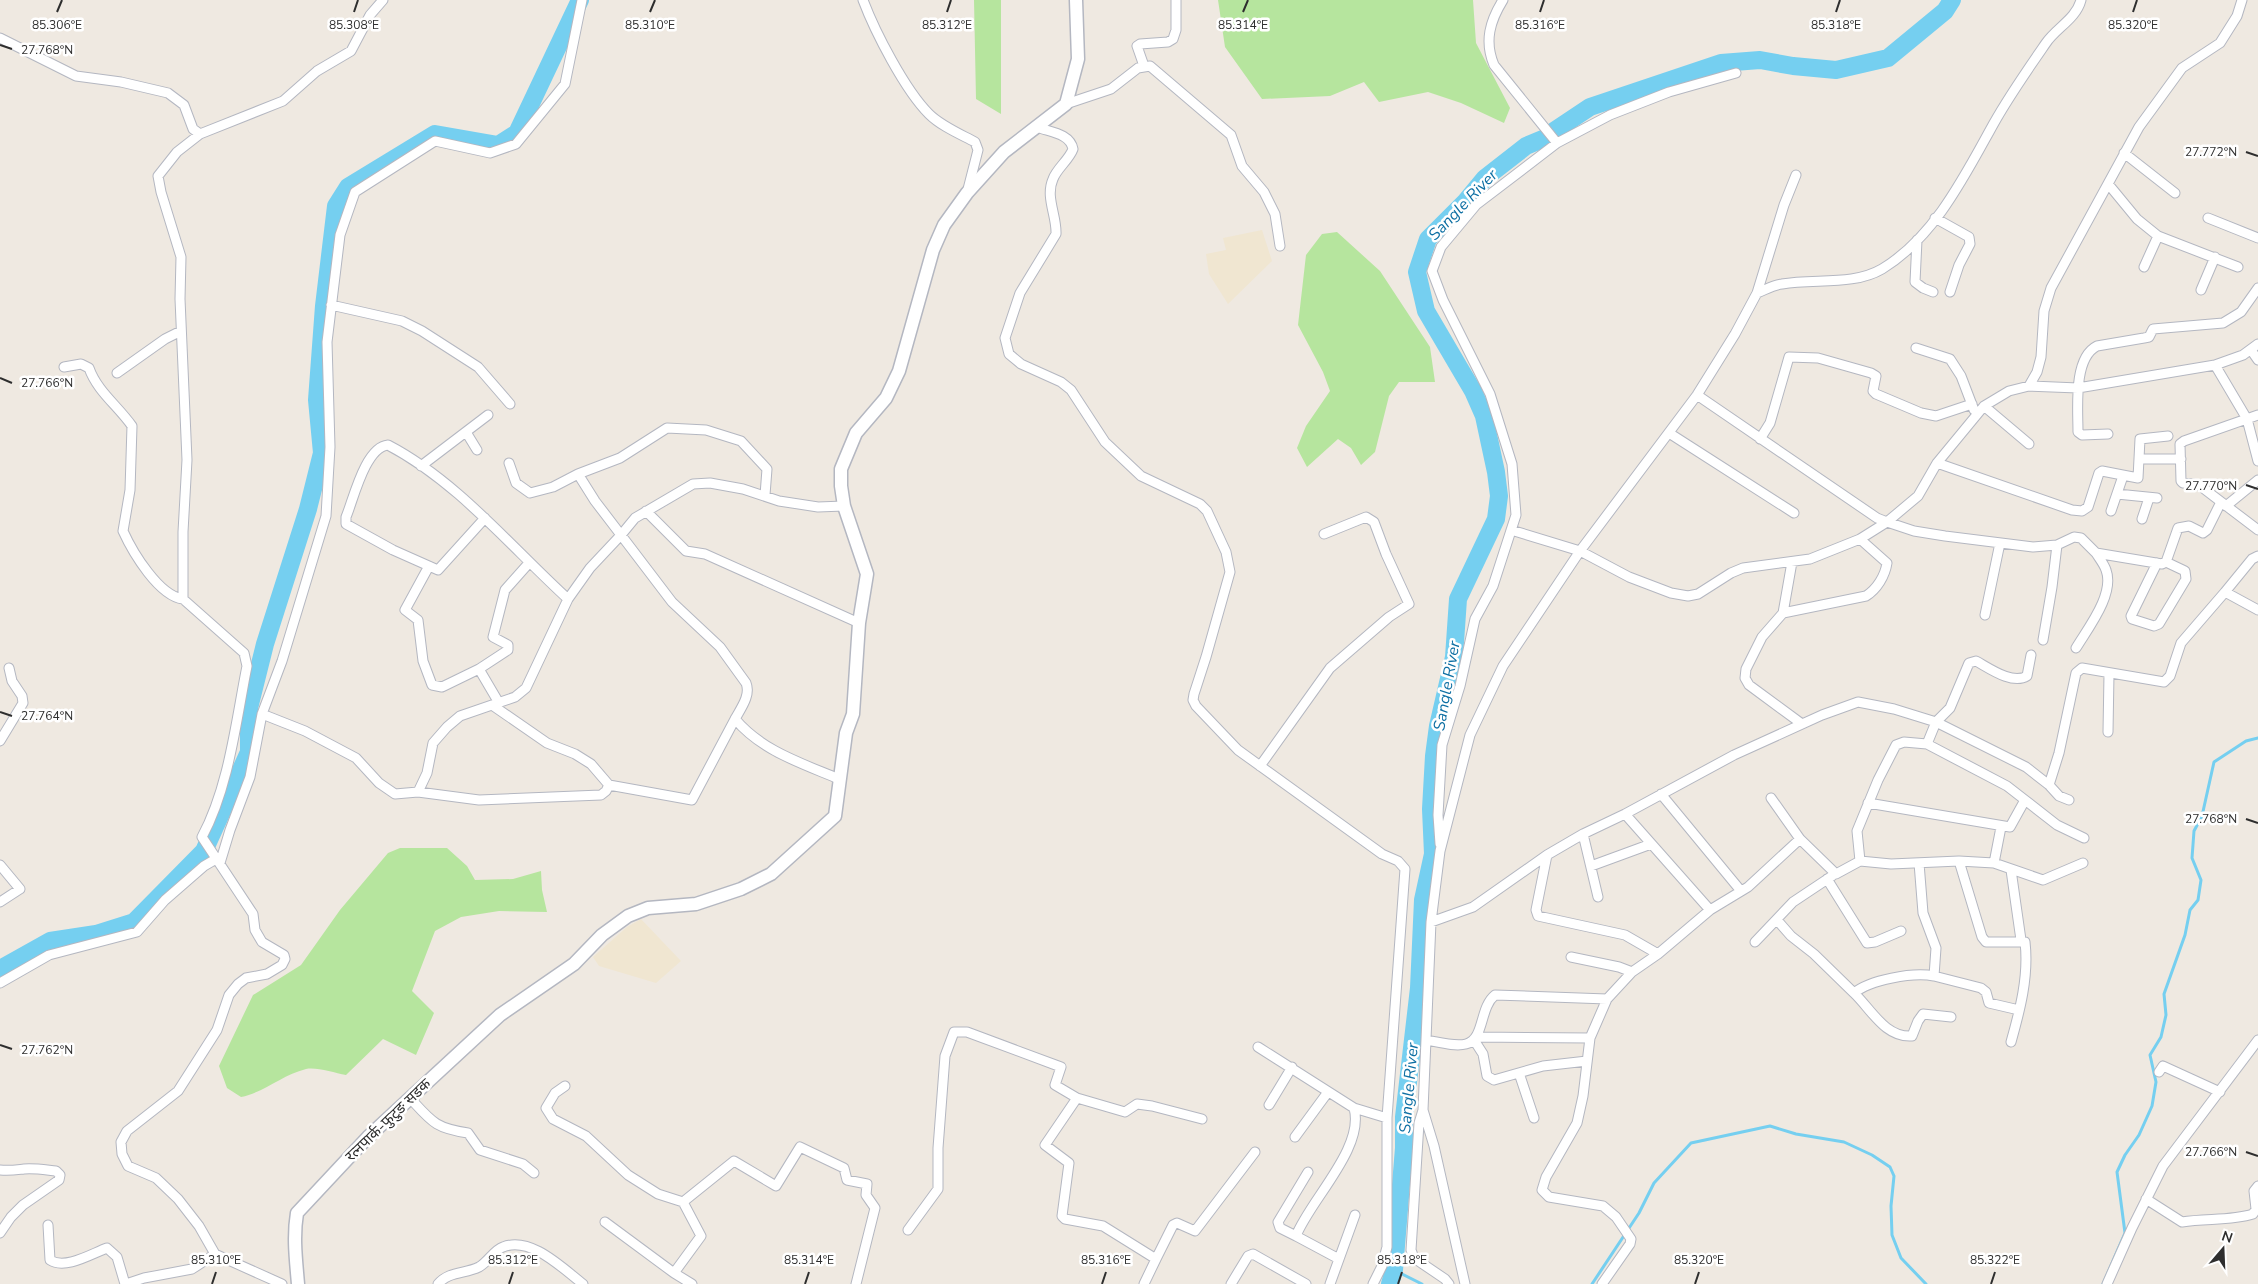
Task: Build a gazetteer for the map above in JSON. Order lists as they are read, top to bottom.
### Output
{
  "streets": {
    "street": ["रत्नपार्क-फुटुङ सडक"]
  },
  "water": ["Sangle River"],
  "north": "top",
  "coordinates": [
    "85.310°E",
    "85.312°E",
    "85.314°E",
    "85.316°E",
    "85.318°E",
    "85.320°E",
    "85.306°E",
    "85.308°E",
    "27.768°N",
    "27.772°N",
    "27.766°N",
    "27.770°N",
    "27.764°N",
    "27.762°N",
    "85.322°E"
  ]
}
